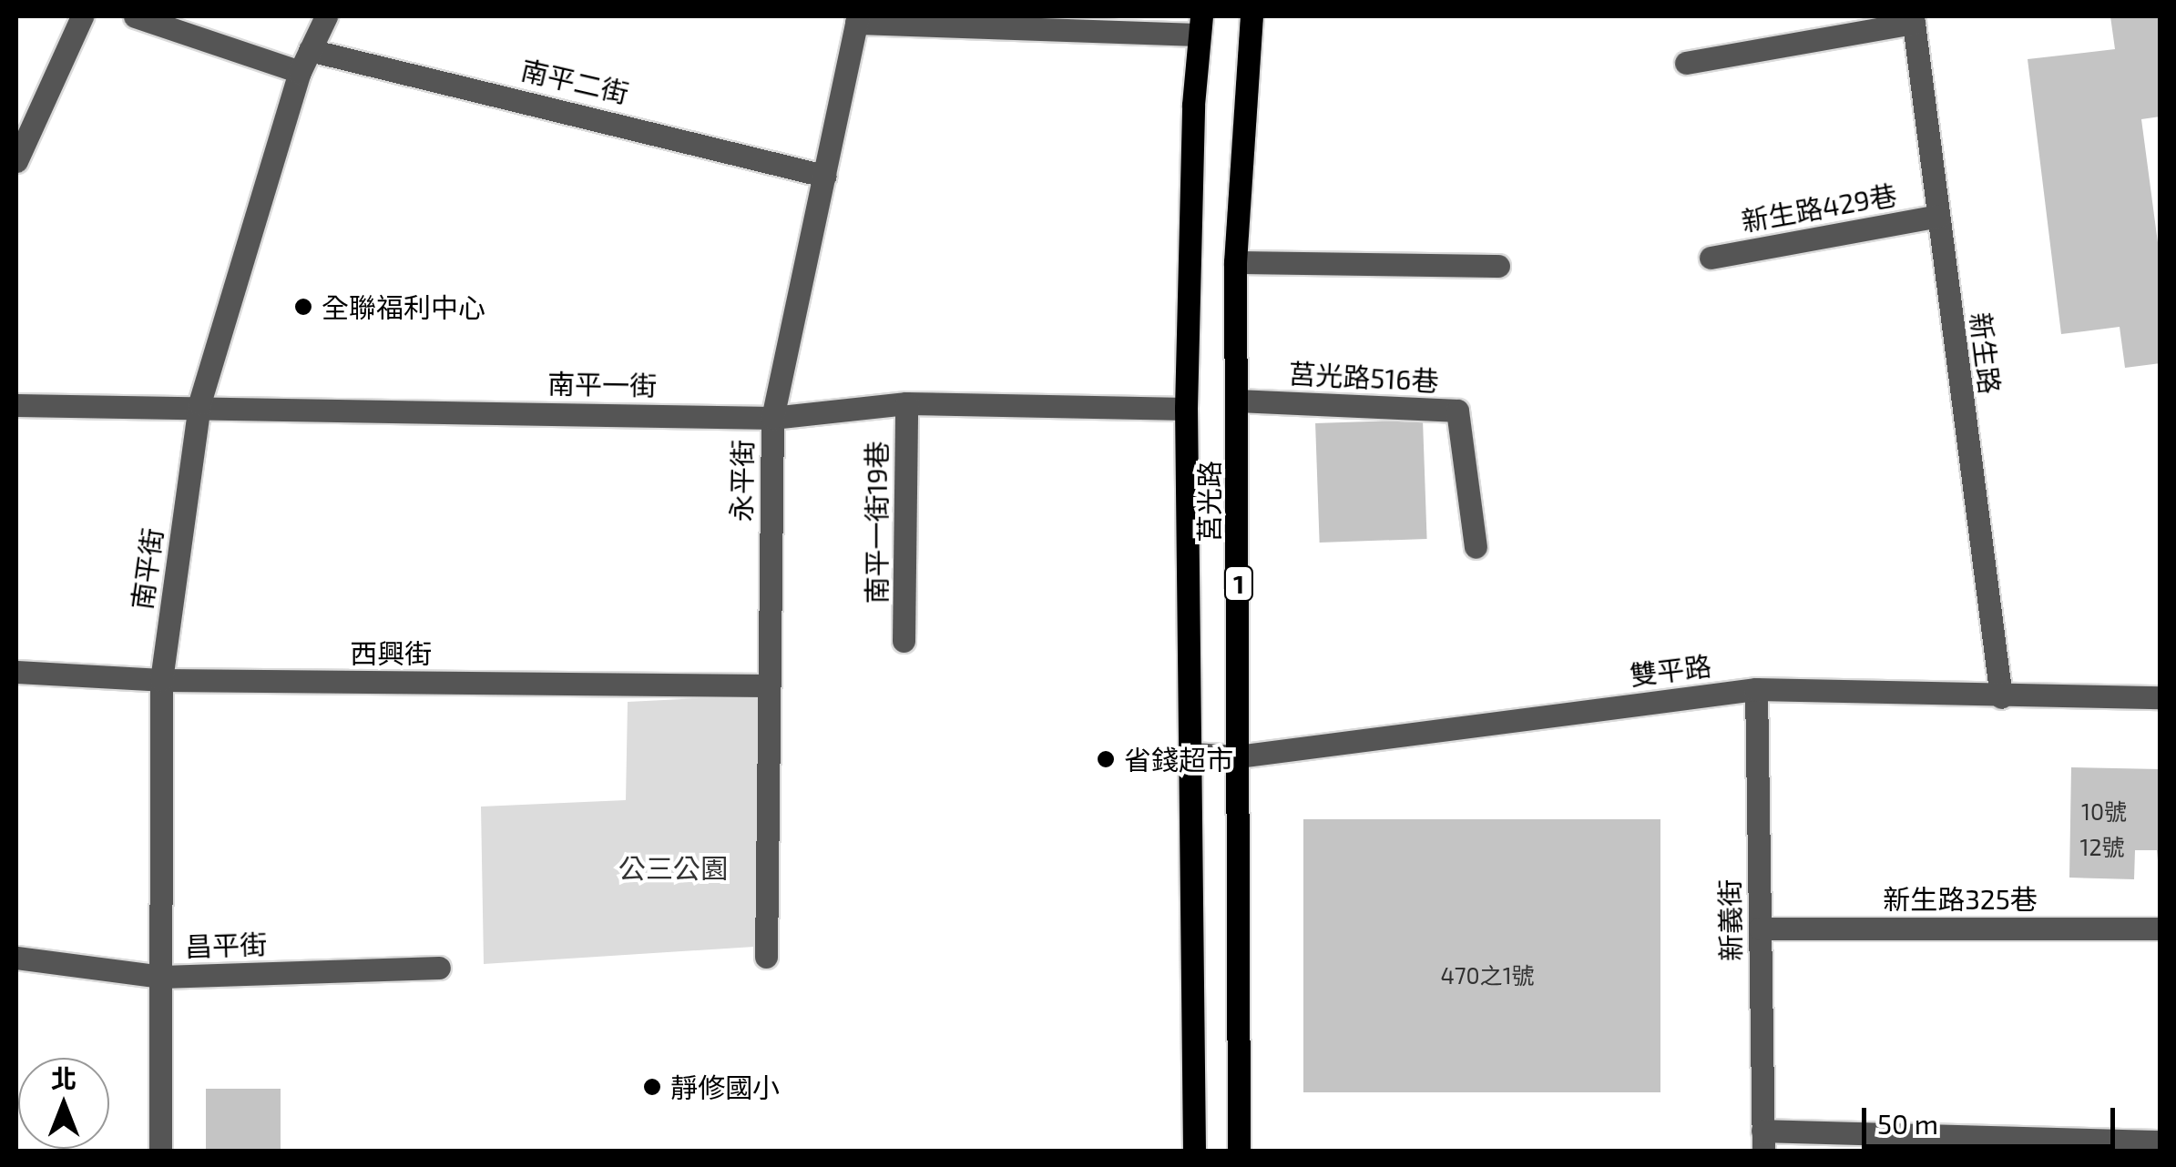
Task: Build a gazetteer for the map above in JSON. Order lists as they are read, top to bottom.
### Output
{
  "streets": {
    "main road": ["莒光路", "1"],
    "street": [
      "南平二街",
      "新生路429巷",
      "新生路",
      "莒光路516巷",
      "南平一街",
      "永平街",
      "南平一街19巷",
      "南平街",
      "西興街",
      "雙平路",
      "新生路325巷",
      "新義街",
      "昌平街"
    ]
  },
  "crossings": [
    ["南平二街", "永平街"],
    ["南平二街", "南平街"],
    ["新生路429巷", "新生路"],
    ["新生路", "雙平路"],
    ["莒光路516巷", "莒光路"],
    ["南平一街", "永平街"],
    ["南平一街", "莒光路"],
    ["南平一街", "南平一街19巷"],
    ["南平一街", "南平街"],
    ["永平街", "西興街"],
    ["莒光路", "雙平路"],
    ["南平街", "西興街"],
    ["南平街", "昌平街"],
    ["雙平路", "新義街"],
    ["新生路325巷", "新義街"]
  ],
  "parks": ["公三公園"],
  "places": ["全聯福利中心", "省錢超市", "靜修國小"],
  "house_numbers": ["10號", "12號", "470之1號"],
  "scale_bar": "50 m",
  "north": "top"
}
